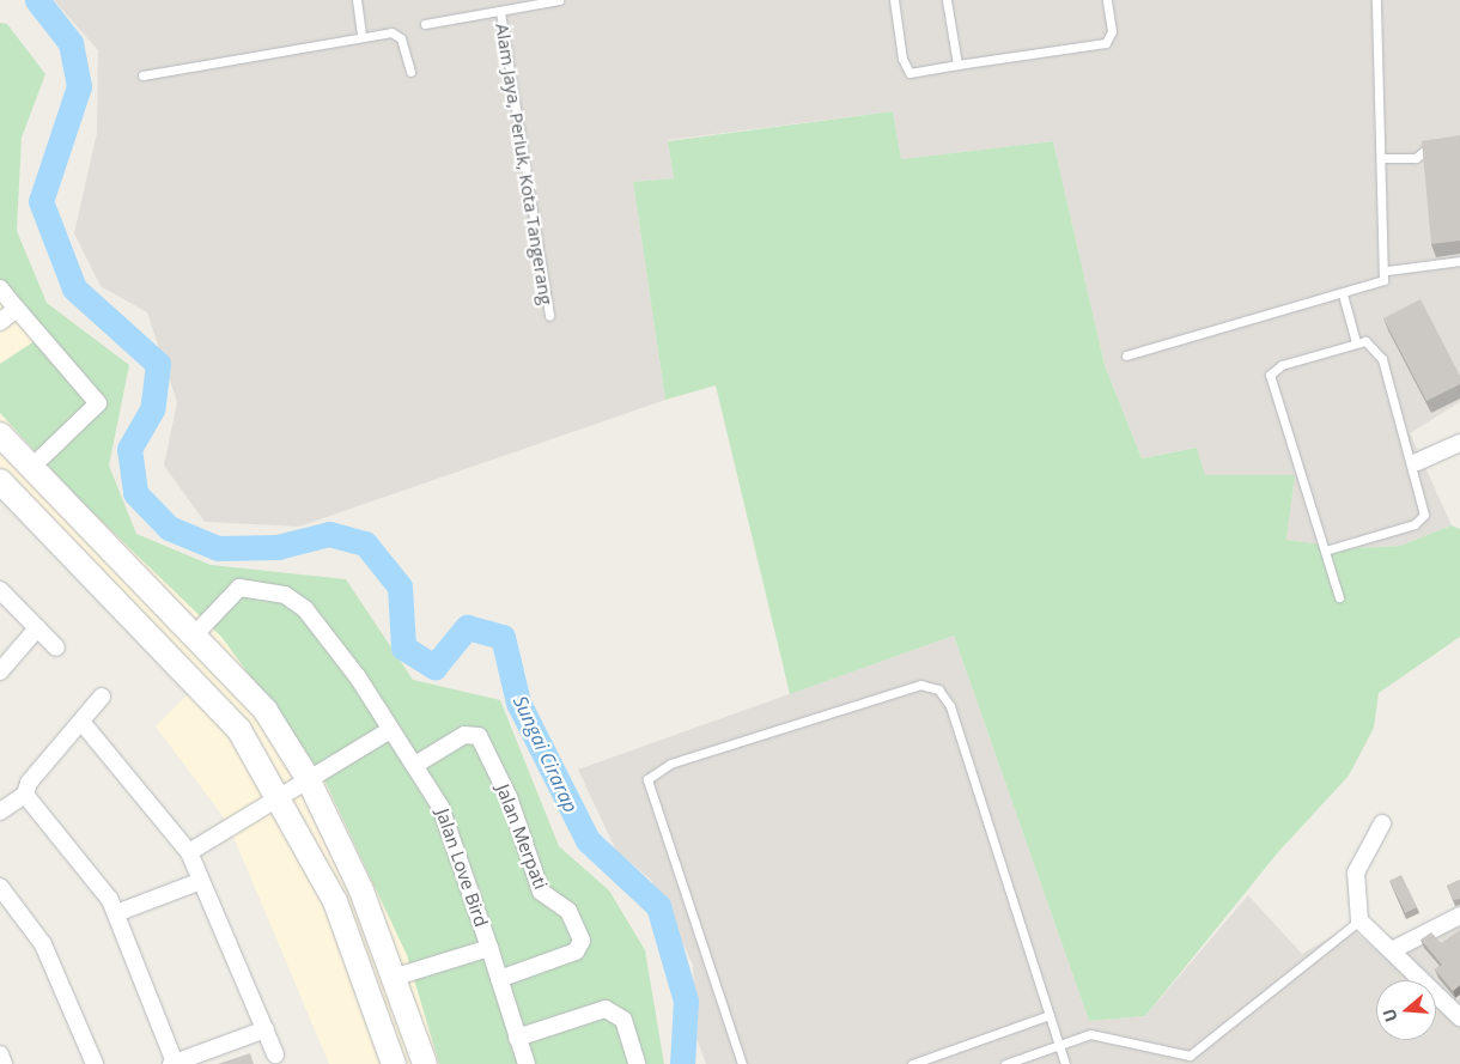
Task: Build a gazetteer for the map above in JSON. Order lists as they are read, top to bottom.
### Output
{
  "streets": {
    "street": ["Jalan Merpati", "Jalan Love Bird"],
    "lane": ["Alam Jaya, Periuk, Kota Tangerang"]
  },
  "crossings": [
    ["Jalan Merpati", "Jalan Love Bird"]
  ],
  "water": ["Sungai Cirarap"],
  "north": "left"
}
